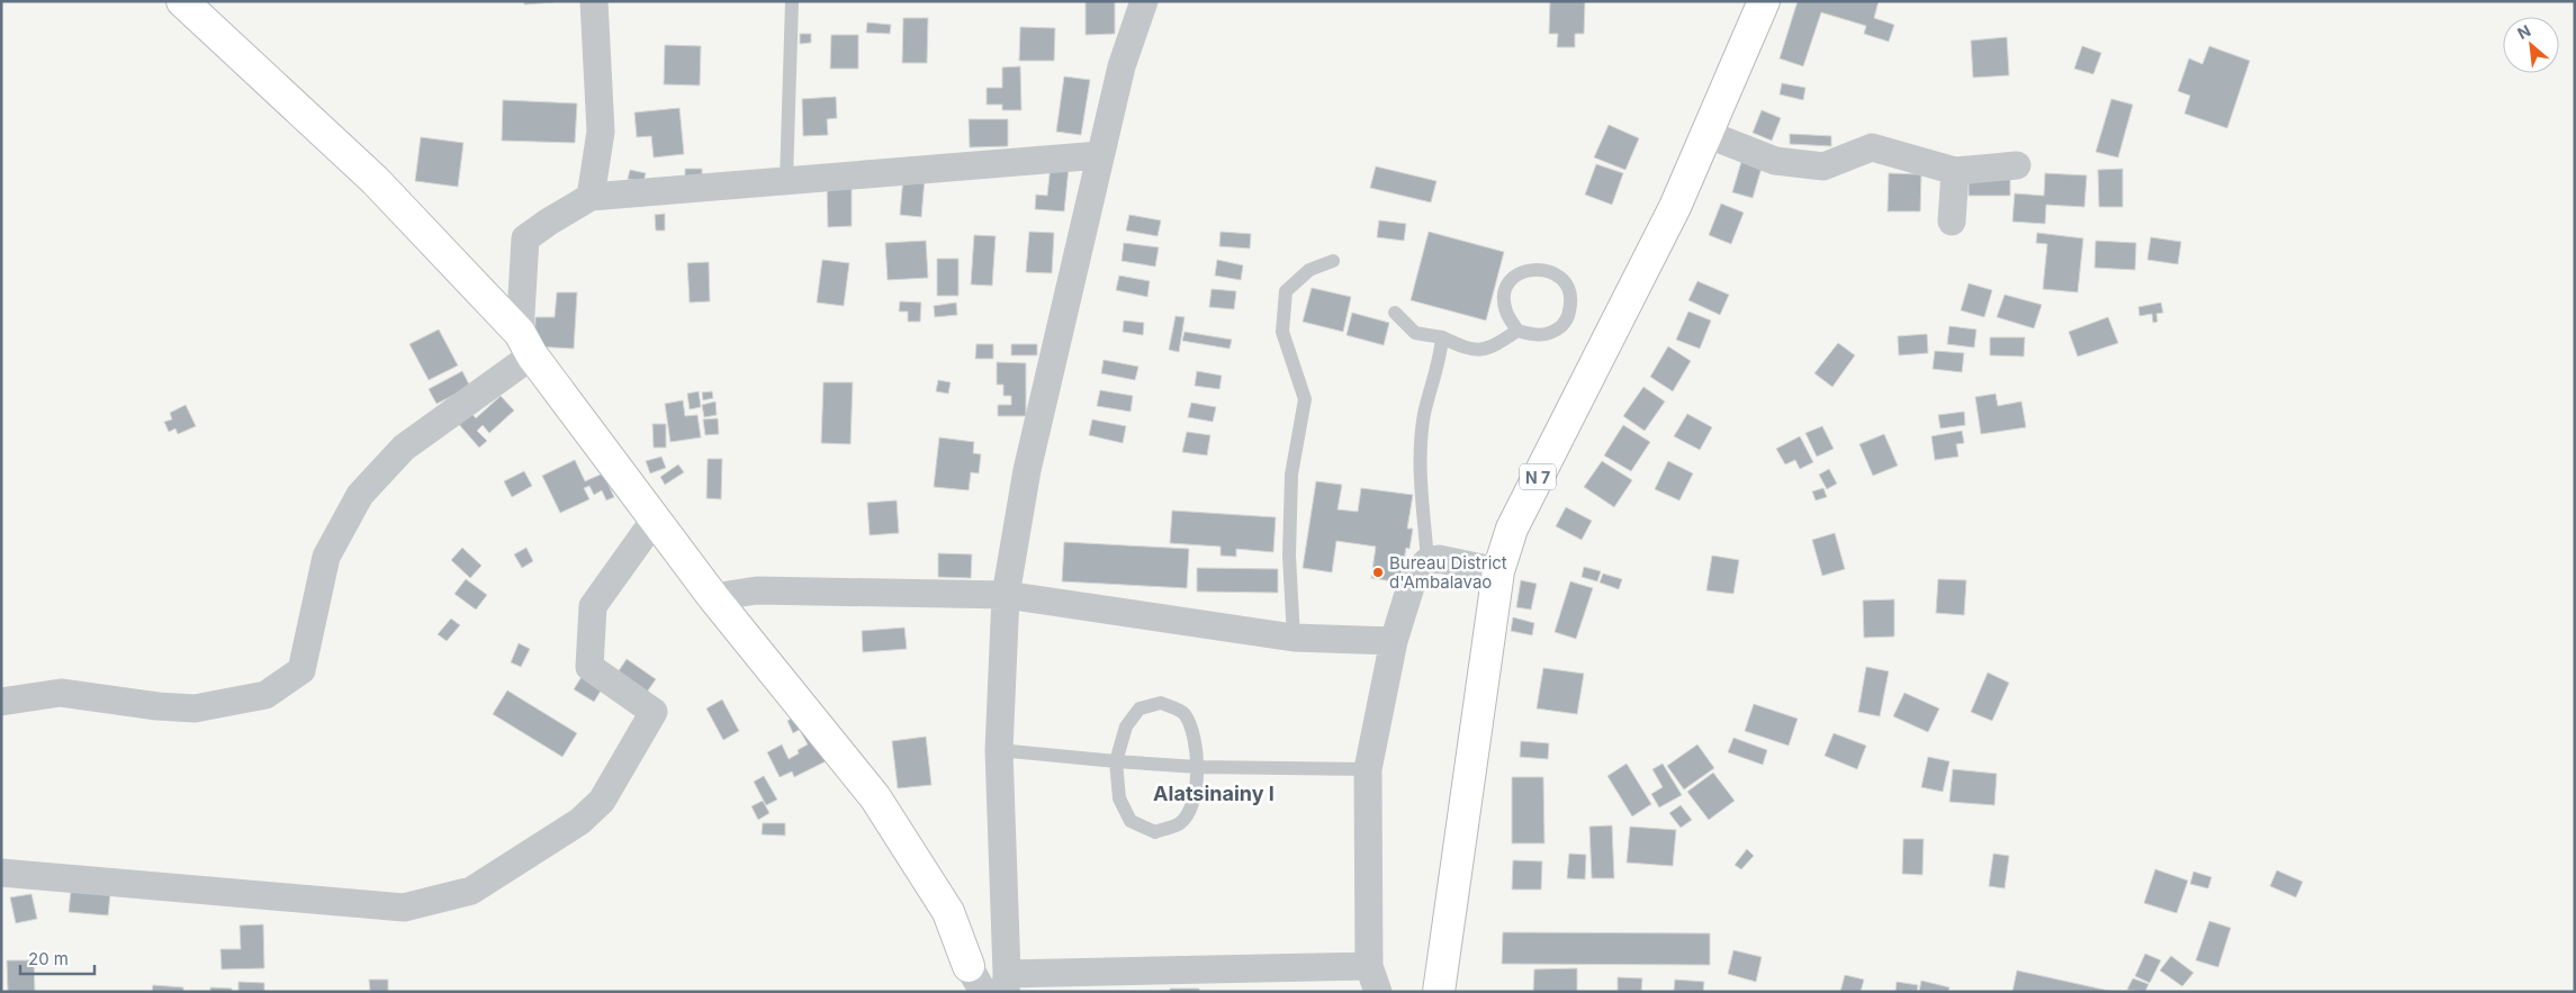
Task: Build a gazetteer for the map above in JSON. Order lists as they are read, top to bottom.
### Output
{
  "streets": {
    "street": ["N 7"]
  },
  "districts": ["Alatsinainy I"],
  "places": ["Bureau District d'Ambalavao"],
  "scale_bar": "20 m",
  "north": "top left"
}
